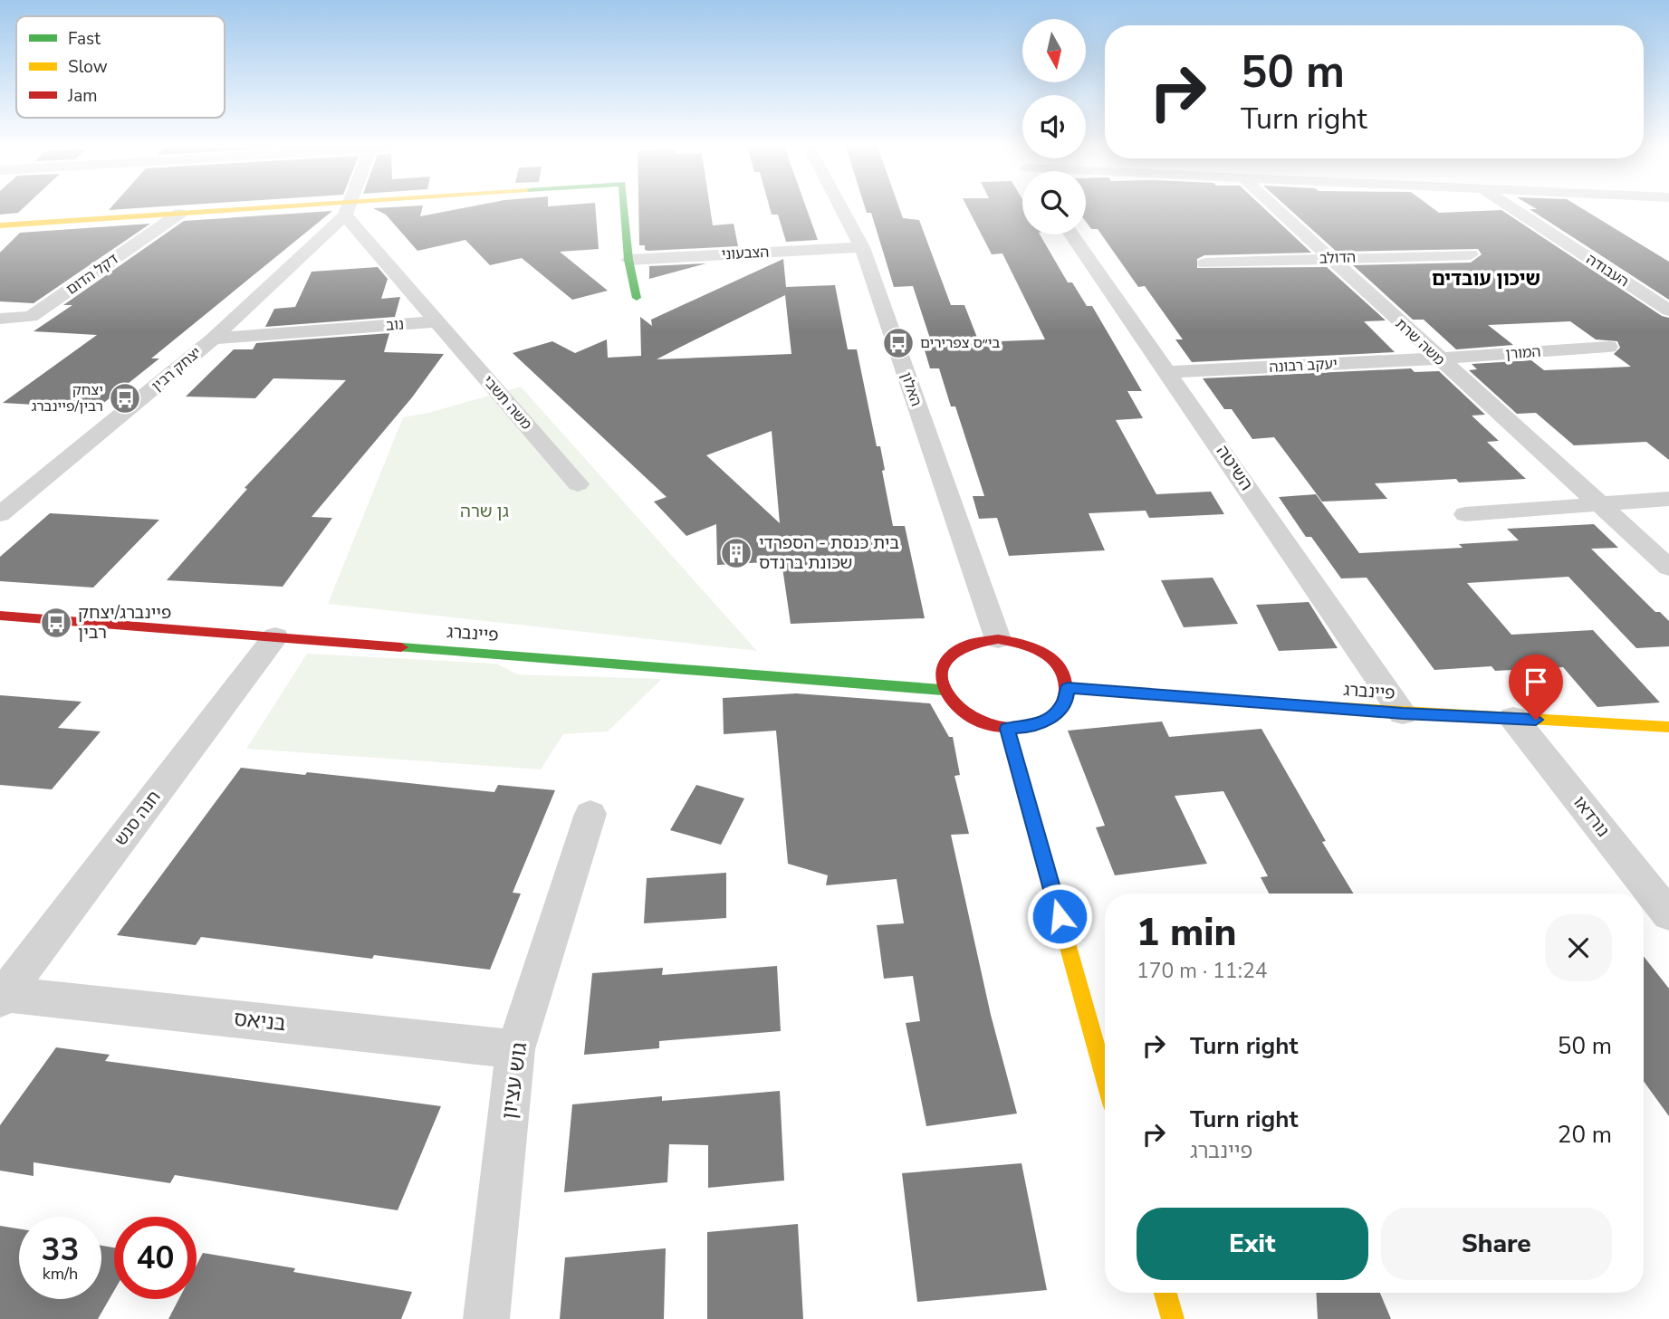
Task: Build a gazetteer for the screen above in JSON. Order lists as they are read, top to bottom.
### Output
{
  "streets": {
    "street": [
      "הצבעוני",
      "הדולב",
      "העבודה",
      "דקל הדום",
      "נוב",
      "משה שרת",
      "המורן",
      "יעקב רבונה",
      "יצחק רבין",
      "האלון",
      "משה תשבי",
      "השיטה",
      "פיינברג",
      "נורדאו",
      "חנה סנש",
      "בניאס",
      "גוש עציון"
    ]
  },
  "crossings": [
    ["הצבעוני", "האלון"],
    ["הדולב", "משה שרת"],
    ["נוב", "יצחק רבין"],
    ["נוב", "משה תשבי"],
    ["משה שרת", "המורן"],
    ["משה שרת", "יעקב רבונה"],
    ["המורן", "יעקב רבונה"],
    ["יעקב רבונה", "השיטה"],
    ["האלון", "פיינברג"],
    ["השיטה", "פיינברג"],
    ["פיינברג", "נורדאו"],
    ["פיינברג", "חנה סנש"],
    ["חנה סנש", "בניאס"],
    ["בניאס", "גוש עציון"]
  ],
  "districts": ["שיכון עובדים"],
  "parks": ["גן שרה"],
  "places": {
    "bus stop": ["בי״ס צפרירים", "יצחק רבין/פיינברג", "פיינברג/יצחק רבין"],
    "building": ["בית כנסת - הספרדי שכונת ברנדס"]
  },
  "legend": ["Fast", "Slow", "Jam"],
  "north": "bottom",
  "page": {
    "turn": ["50 m", "Turn right"],
    "heading": ["1 min", "170 m · 11:24"],
    "list": [
      {
        "name": "Turn right",
        "value": "50 m"
      },
      {
        "name": "Turn right",
        "note": "פיינברג",
        "value": "20 m"
      }
    ],
    "buttons": ["Exit", "Share"],
    "speed": "33 km/h",
    "limit": "40"
  }
}
